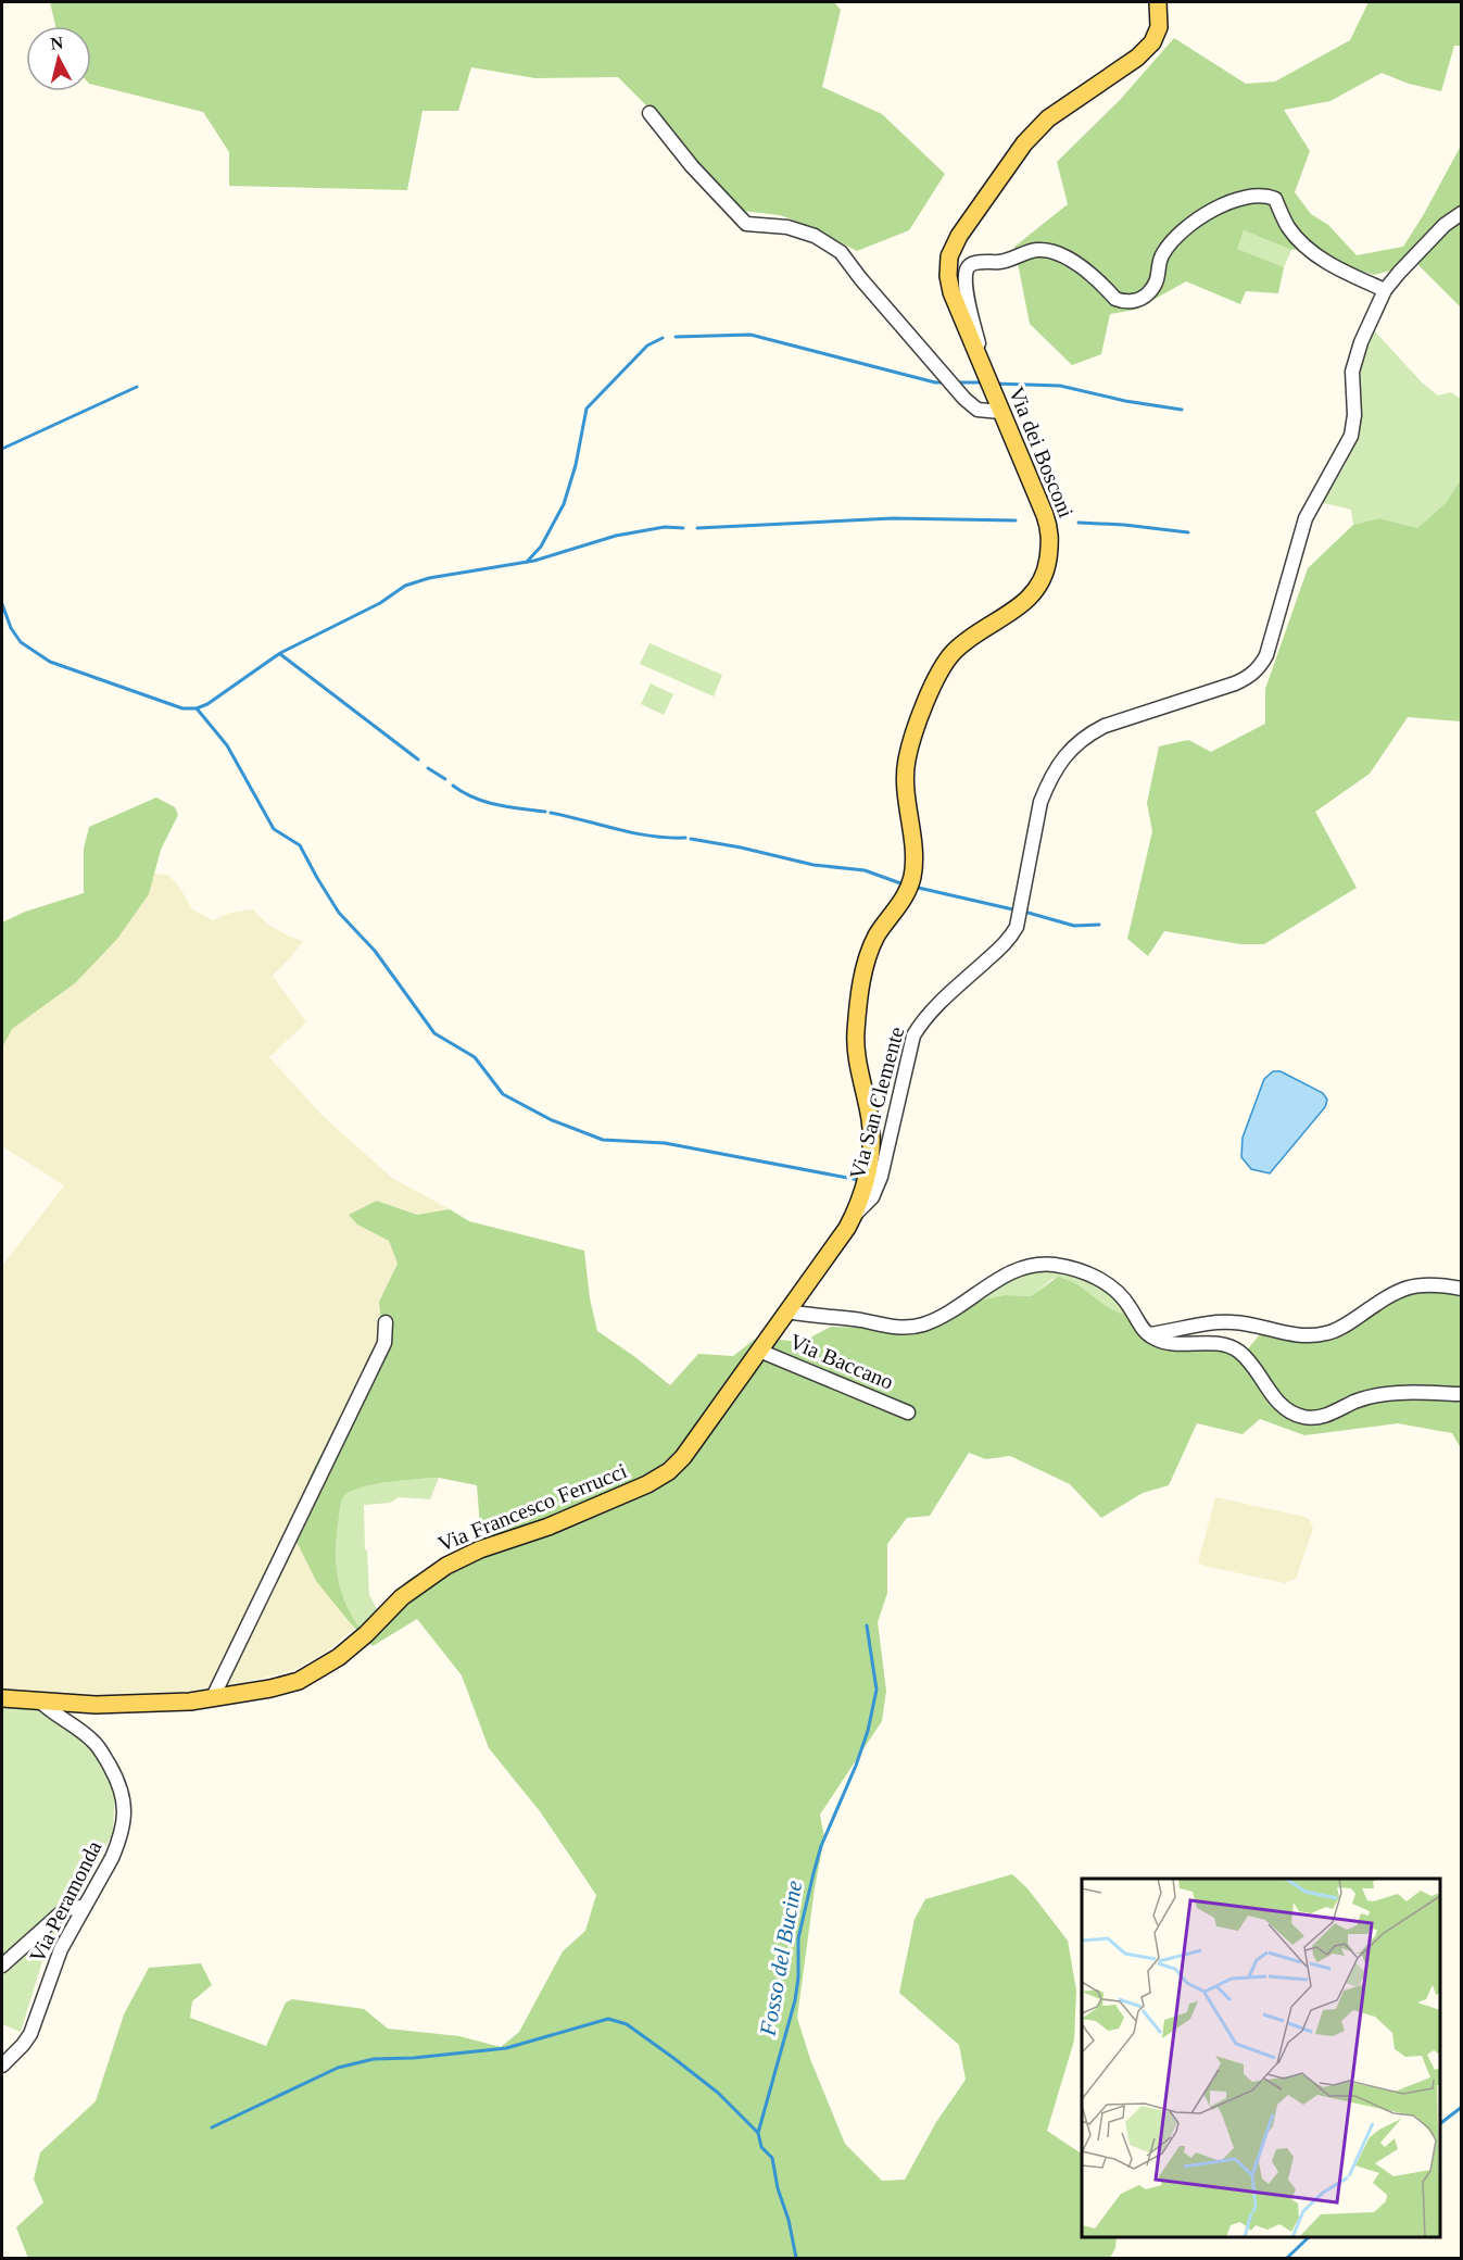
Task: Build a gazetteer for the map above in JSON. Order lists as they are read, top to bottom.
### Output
{
  "streets": {
    "main road": ["Via dei Bosconi", "Via Francesco Ferrucci"],
    "street": ["Via San Clemente", "Via Baccano", "Via Peramonda"]
  },
  "crossings": [
    ["Via dei Bosconi", "Via San Clemente"],
    ["Via dei Bosconi", "Via Francesco Ferrucci"],
    ["Via Baccano", "Via Francesco Ferrucci"],
    ["Via Francesco Ferrucci", "Via Peramonda"]
  ],
  "water": ["Fosso del Bucine"],
  "north": "top"
}
